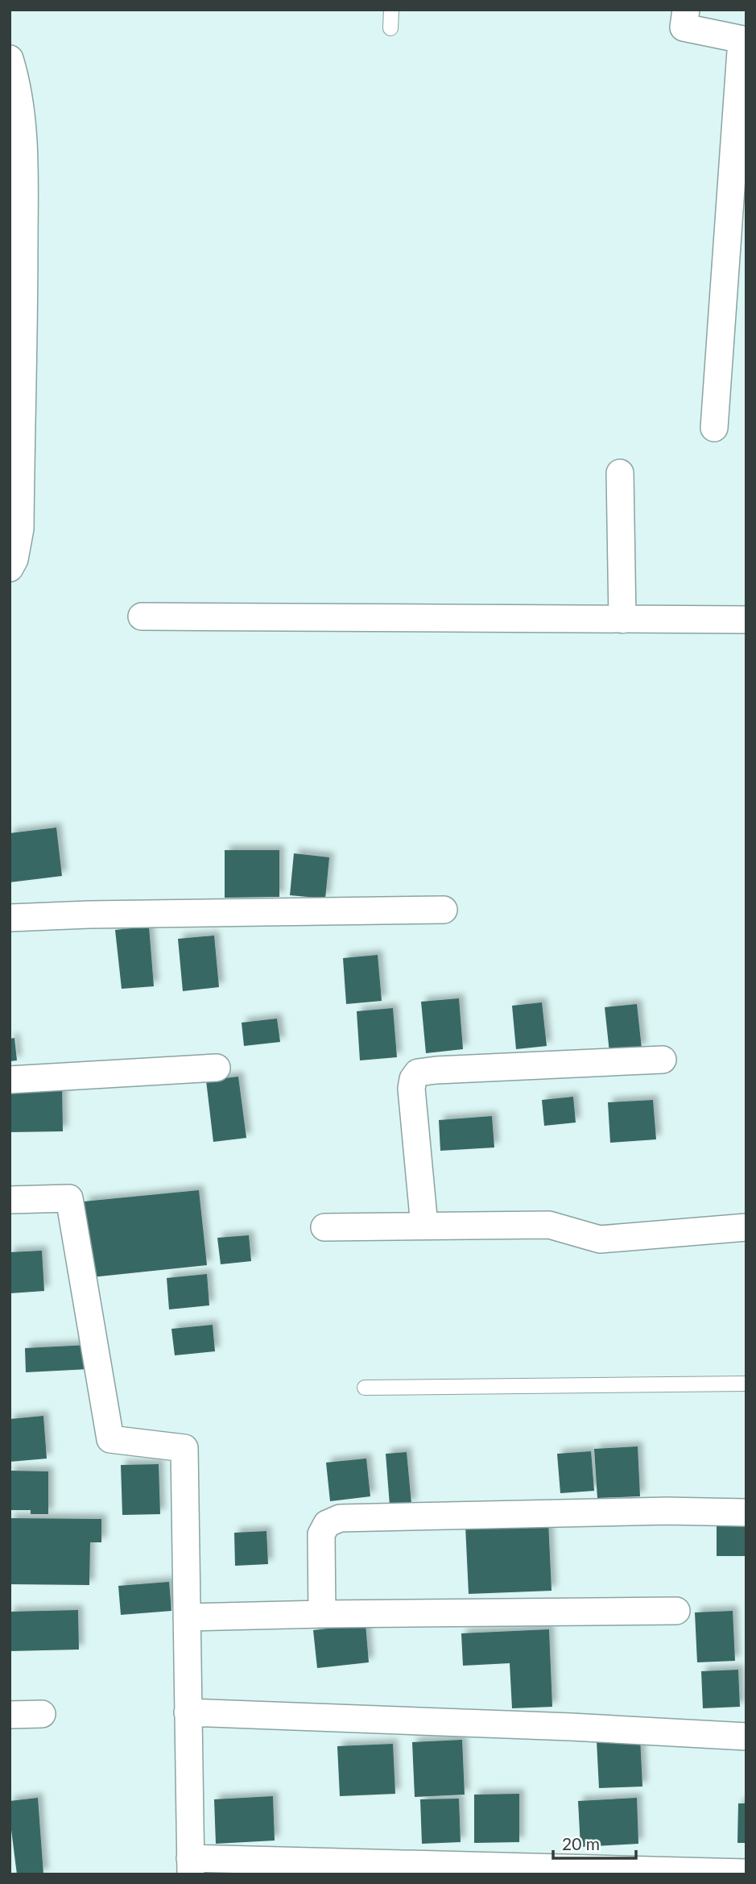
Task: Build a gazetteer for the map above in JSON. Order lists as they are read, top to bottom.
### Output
{
  "scale_bar": "20 m"
}
